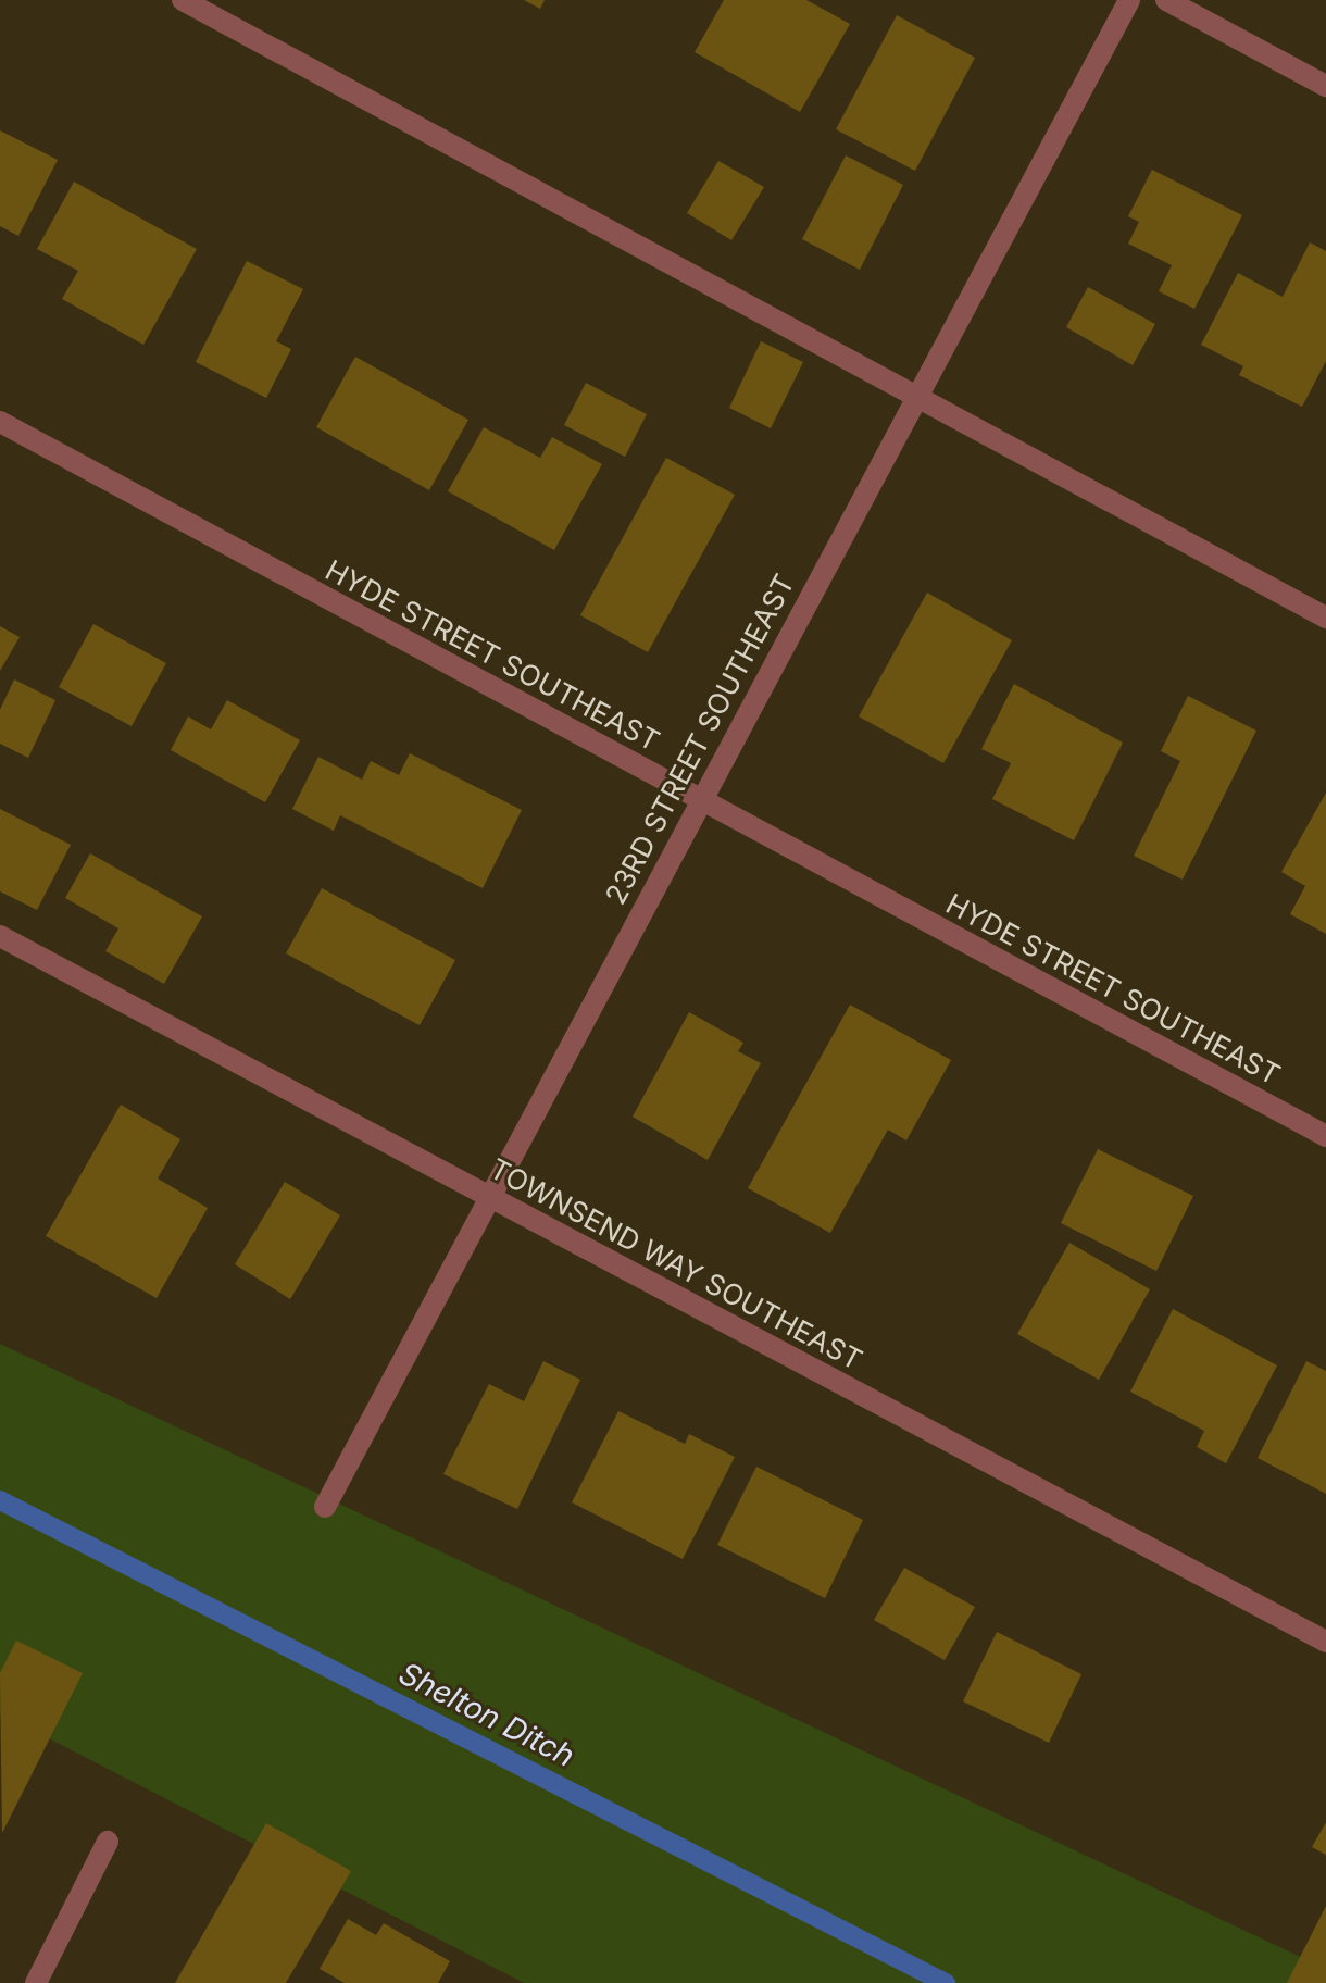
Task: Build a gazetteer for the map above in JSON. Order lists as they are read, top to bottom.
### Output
{
  "streets": {
    "street": ["HYDE STREET SOUTHEAST", "23RD STREET SOUTHEAST", "TOWNSEND WAY SOUTHEAST"]
  },
  "crossings": [
    ["HYDE STREET SOUTHEAST", "23RD STREET SOUTHEAST"],
    ["23RD STREET SOUTHEAST", "TOWNSEND WAY SOUTHEAST"]
  ],
  "water": ["Shelton Ditch"]
}
